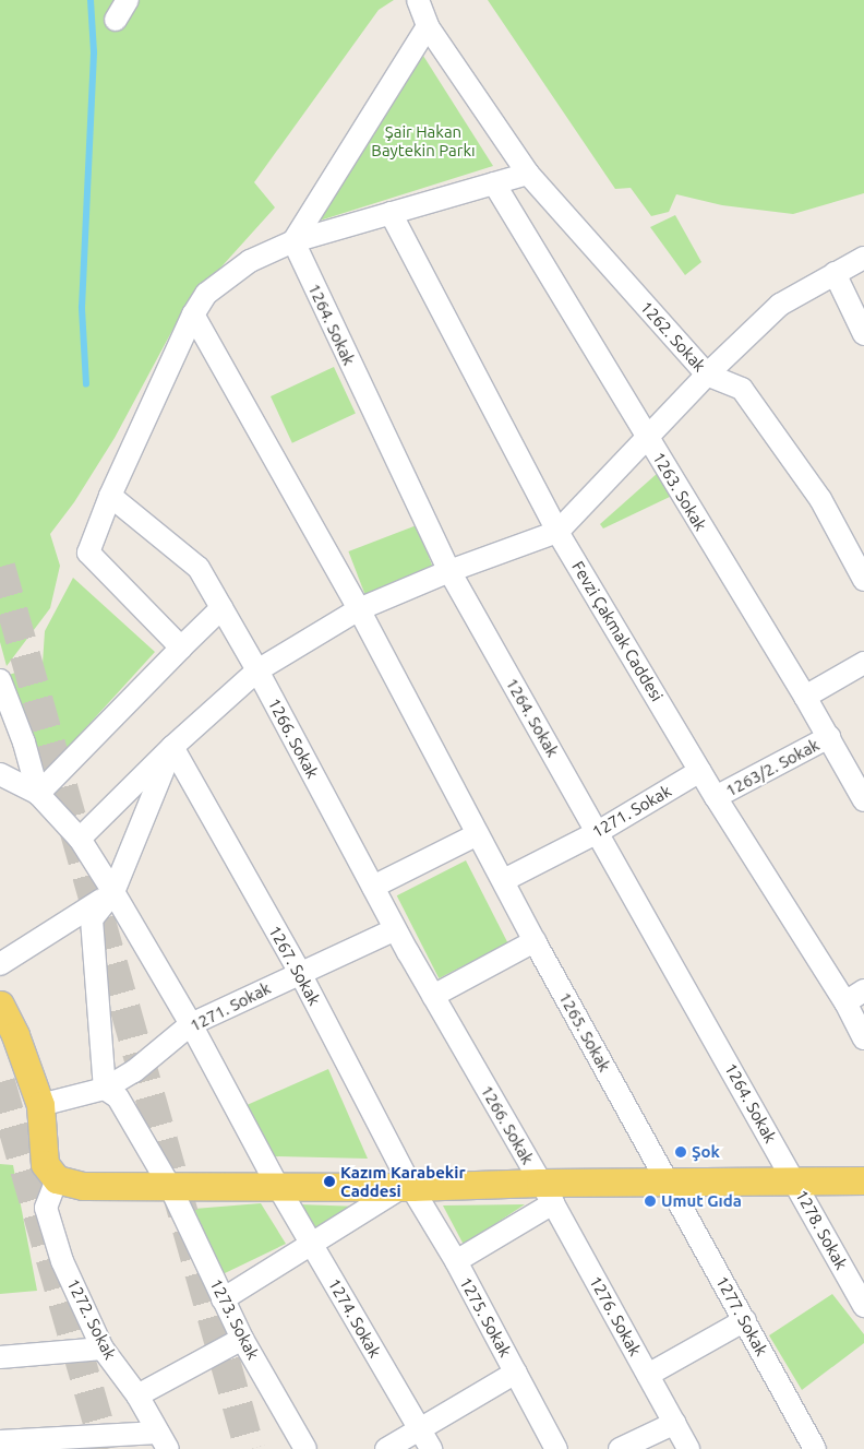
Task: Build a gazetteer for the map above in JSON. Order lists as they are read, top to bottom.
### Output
{
  "streets": {
    "street": [
      "1264. Sokak",
      "1262. Sokak",
      "1263. Sokak",
      "Fevzi Çakmak Caddesi",
      "1266. Sokak",
      "1263/2. Sokak",
      "1271. Sokak",
      "1267. Sokak",
      "1265. Sokak",
      "1278. Sokak",
      "1276. Sokak",
      "1277. Sokak",
      "1275. Sokak",
      "1274. Sokak",
      "1272. Sokak",
      "1273. Sokak"
    ]
  },
  "crossings": [
    ["1264. Sokak", "1271. Sokak"],
    ["1264. Sokak", "1278. Sokak"],
    ["1263. Sokak", "1263/2. Sokak"],
    ["Fevzi Çakmak Caddesi", "1263/2. Sokak"],
    ["Fevzi Çakmak Caddesi", "1271. Sokak"],
    ["1266. Sokak", "1271. Sokak"],
    ["1266. Sokak", "1276. Sokak"],
    ["1271. Sokak", "1267. Sokak"],
    ["1271. Sokak", "1265. Sokak"],
    ["1271. Sokak", "1274. Sokak"],
    ["1271. Sokak", "1273. Sokak"],
    ["1267. Sokak", "1275. Sokak"],
    ["1265. Sokak", "1277. Sokak"]
  ],
  "parks": ["Şair Hakan Baytekin Parkı"],
  "places": ["Şok", "Kazım Karabekir Caddesi", "Umut Gıda"]
}
